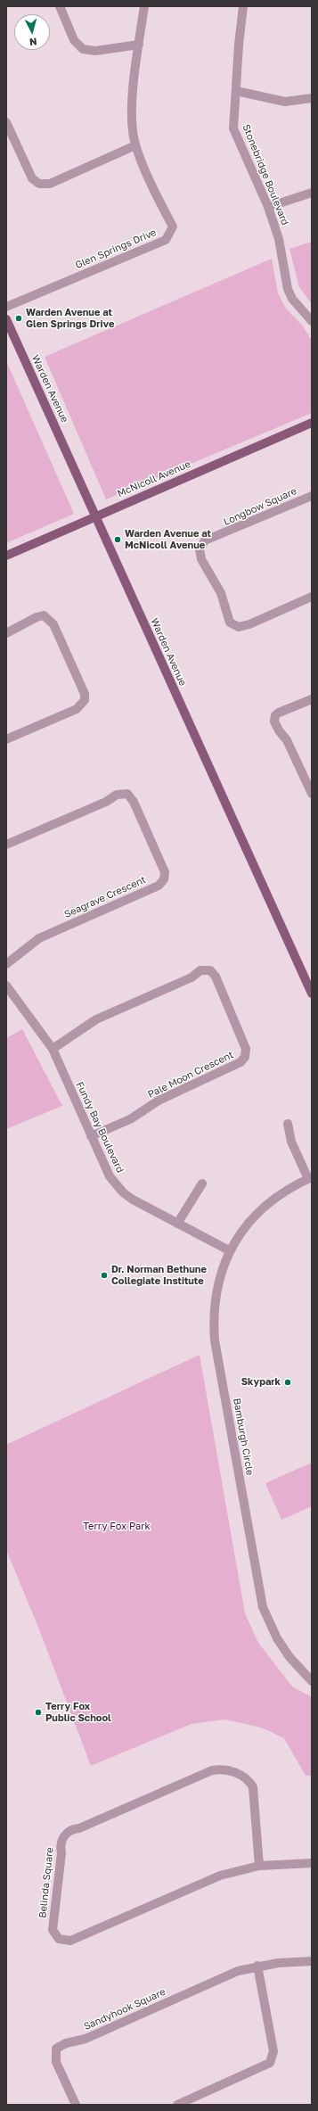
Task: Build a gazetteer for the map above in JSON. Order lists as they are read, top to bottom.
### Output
{
  "streets": {
    "main road": ["Warden Avenue", "McNicoll Avenue"],
    "street": [
      "Stonebridge Boulevard",
      "Glen Springs Drive",
      "Longbow Square",
      "Seagrave Crescent",
      "Pale Moon Crescent",
      "Fundy Bay Boulevard",
      "Bamburgh Circle",
      "Belinda Square",
      "Sandyhook Square"
    ]
  },
  "crossings": [
    ["Warden Avenue", "McNicoll Avenue"],
    ["Pale Moon Crescent", "Fundy Bay Boulevard"],
    ["Fundy Bay Boulevard", "Bamburgh Circle"]
  ],
  "parks": ["Terry Fox Park"],
  "places": [
    "Warden Avenue at Glen Springs Drive",
    "Warden Avenue at McNicoll Avenue",
    "Dr. Norman Bethune Collegiate Institute",
    "Skypark",
    "Terry Fox Public School"
  ],
  "north": "bottom"
}
